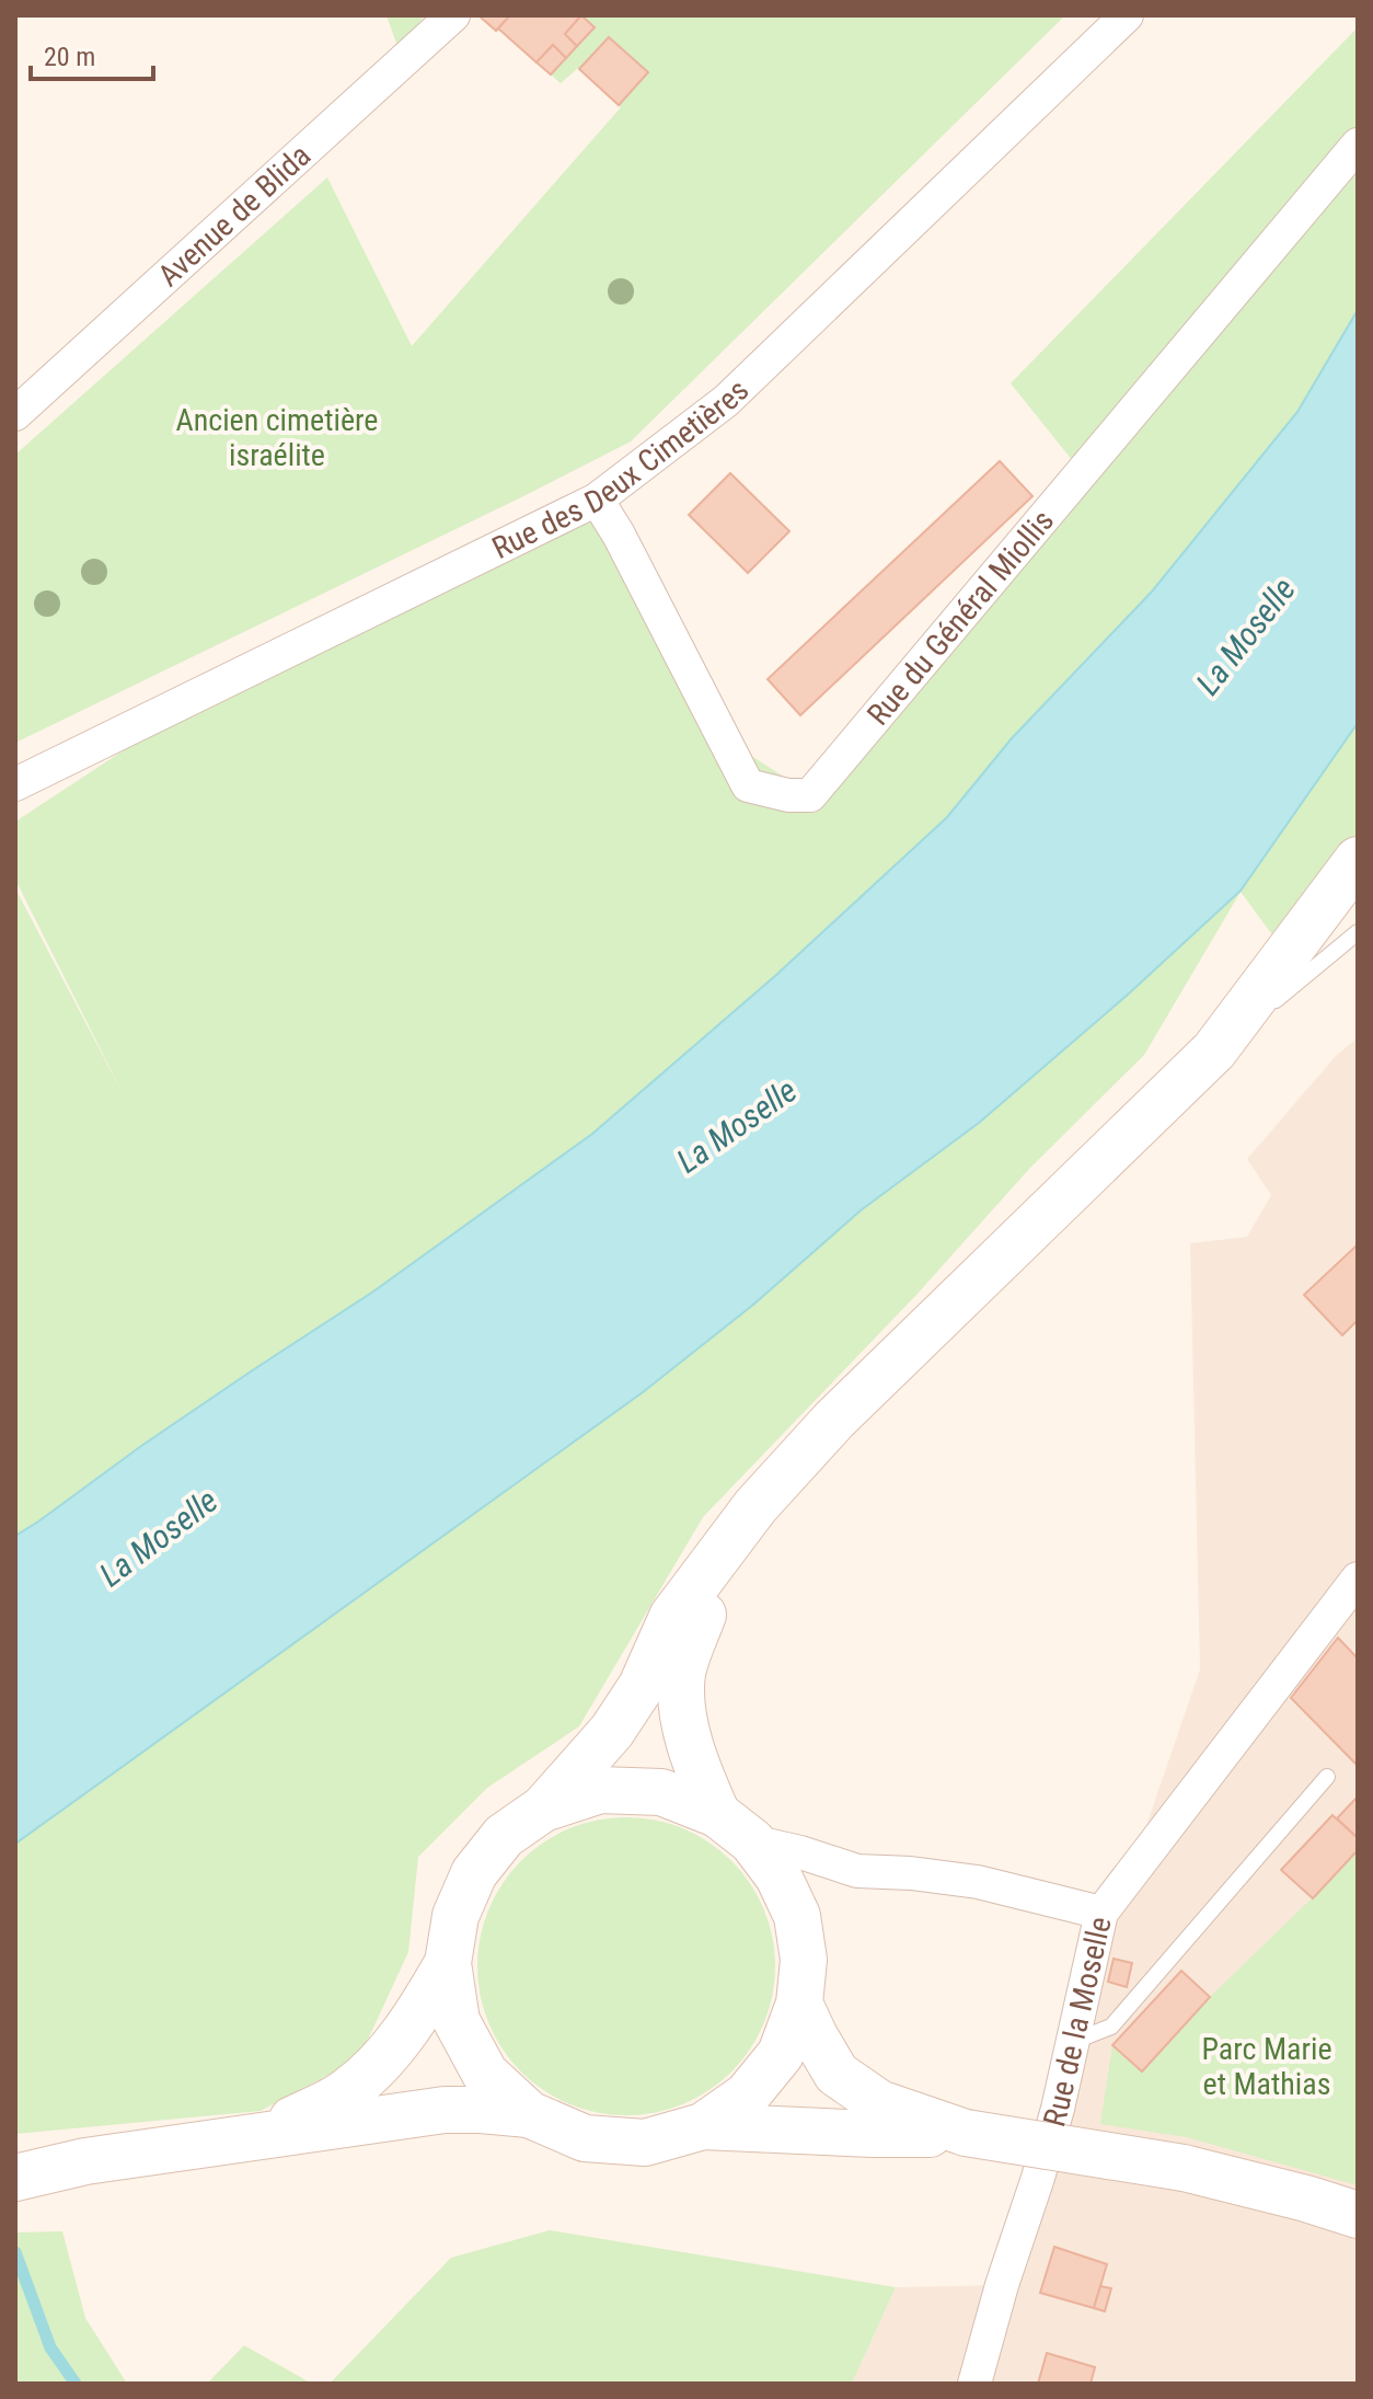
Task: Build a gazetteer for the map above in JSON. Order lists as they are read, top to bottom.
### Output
{
  "streets": {
    "street": [
      "Avenue de Blida",
      "Rue des Deux Cimetières",
      "Rue du Général Miollis",
      "Rue de la Moselle"
    ]
  },
  "crossings": [
    ["Rue des Deux Cimetières", "Rue du Général Miollis"]
  ],
  "water": ["La Moselle"],
  "parks": ["Ancien cimetière israélite", "Parc Marie et Mathias"],
  "scale_bar": "20 m"
}
